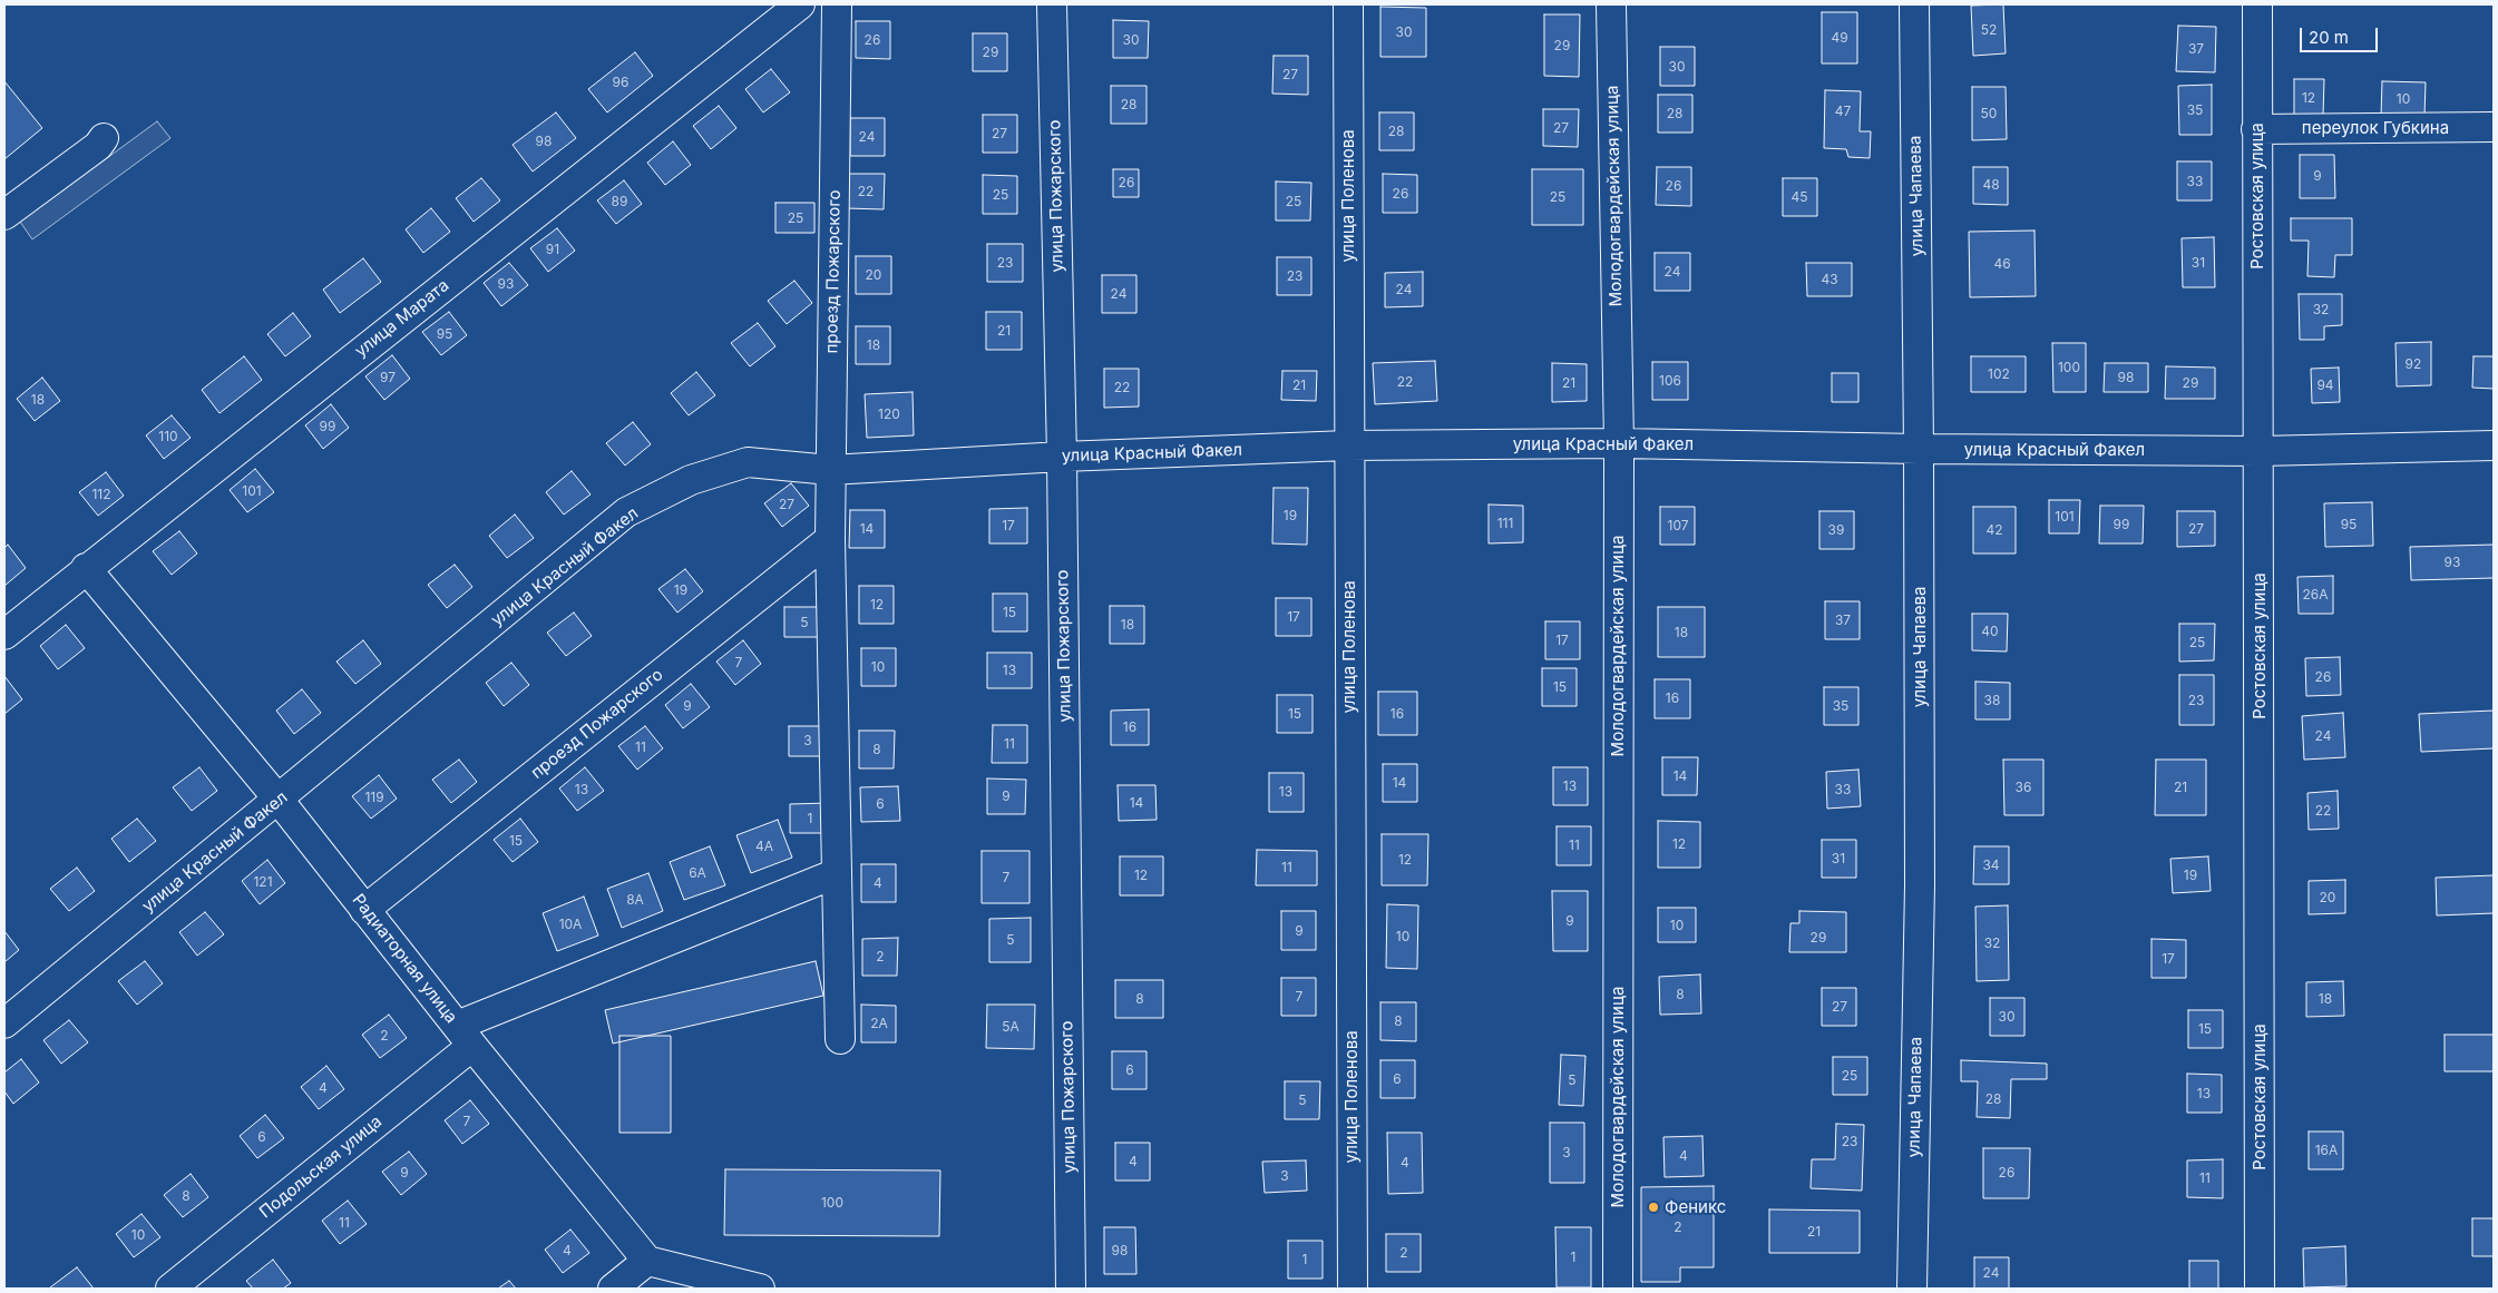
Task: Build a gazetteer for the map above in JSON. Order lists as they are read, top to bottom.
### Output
{
  "streets": {
    "street": [
      "переулок Губкина",
      "улица Пожарского",
      "улица Поленова",
      "Молодогвардейская улица",
      "улица Чапаева",
      "Ростовская улица",
      "проезд Пожарского",
      "улица Марата",
      "улица Красный Факел",
      "Радиаторная улица",
      "Подольская улица"
    ]
  },
  "crossings": [
    ["переулок Губкина", "Ростовская улица"],
    ["улица Пожарского", "улица Красный Факел"],
    ["улица Поленова", "улица Красный Факел"],
    ["Молодогвардейская улица", "улица Красный Факел"],
    ["улица Чапаева", "улица Красный Факел"],
    ["Ростовская улица", "улица Красный Факел"],
    ["проезд Пожарского", "улица Красный Факел"],
    ["проезд Пожарского", "Радиаторная улица"],
    ["проезд Пожарского", "Подольская улица"],
    ["улица Марата", "Радиаторная улица"],
    ["улица Красный Факел", "Радиаторная улица"],
    ["Радиаторная улица", "Подольская улица"]
  ],
  "places": ["Феникс"],
  "house_numbers": [
    "52",
    "30",
    "49",
    "26",
    "30",
    "29",
    "37",
    "29",
    "30",
    "27",
    "96",
    "12",
    "10",
    "28",
    "35",
    "47",
    "28",
    "50",
    "27",
    "28",
    "27",
    "24",
    "98",
    "9",
    "33",
    "26",
    "48",
    "26",
    "22",
    "26",
    "25",
    "25",
    "45",
    "89",
    "25",
    "25",
    "91",
    "23",
    "31",
    "46",
    "24",
    "20",
    "23",
    "43",
    "93",
    "24",
    "24",
    "32",
    "21",
    "95",
    "18",
    "92",
    "100",
    "102",
    "97",
    "98",
    "106",
    "22",
    "21",
    "29",
    "21",
    "94",
    "22",
    "18",
    "120",
    "99",
    "110",
    "101",
    "112",
    "27",
    "19",
    "101",
    "111",
    "99",
    "95",
    "17",
    "107",
    "14",
    "27",
    "39",
    "42",
    "93",
    "19",
    "26А",
    "12",
    "15",
    "17",
    "37",
    "5",
    "18",
    "40",
    "18",
    "17",
    "25",
    "7",
    "10",
    "13",
    "26",
    "15",
    "16",
    "38",
    "23",
    "9",
    "35",
    "15",
    "16",
    "16",
    "24",
    "3",
    "11",
    "11",
    "8",
    "14",
    "14",
    "13",
    "36",
    "21",
    "13",
    "33",
    "13",
    "9",
    "119",
    "14",
    "6",
    "22",
    "1",
    "15",
    "12",
    "11",
    "4А",
    "31",
    "12",
    "34",
    "11",
    "6А",
    "12",
    "19",
    "7",
    "121",
    "4",
    "20",
    "8А",
    "9",
    "10А",
    "10",
    "9",
    "10",
    "29",
    "5",
    "32",
    "2",
    "17",
    "8",
    "7",
    "8",
    "18",
    "27",
    "30",
    "8",
    "2А",
    "5А",
    "15",
    "2",
    "6",
    "25",
    "6",
    "5",
    "4",
    "13",
    "28",
    "5",
    "7",
    "6",
    "23",
    "16А",
    "3",
    "4",
    "4",
    "4",
    "9",
    "26",
    "3",
    "11",
    "8",
    "100",
    "11",
    "2",
    "21",
    "10",
    "4",
    "98",
    "2",
    "1",
    "1",
    "24"
  ],
  "scale_bar": "20 m"
}
